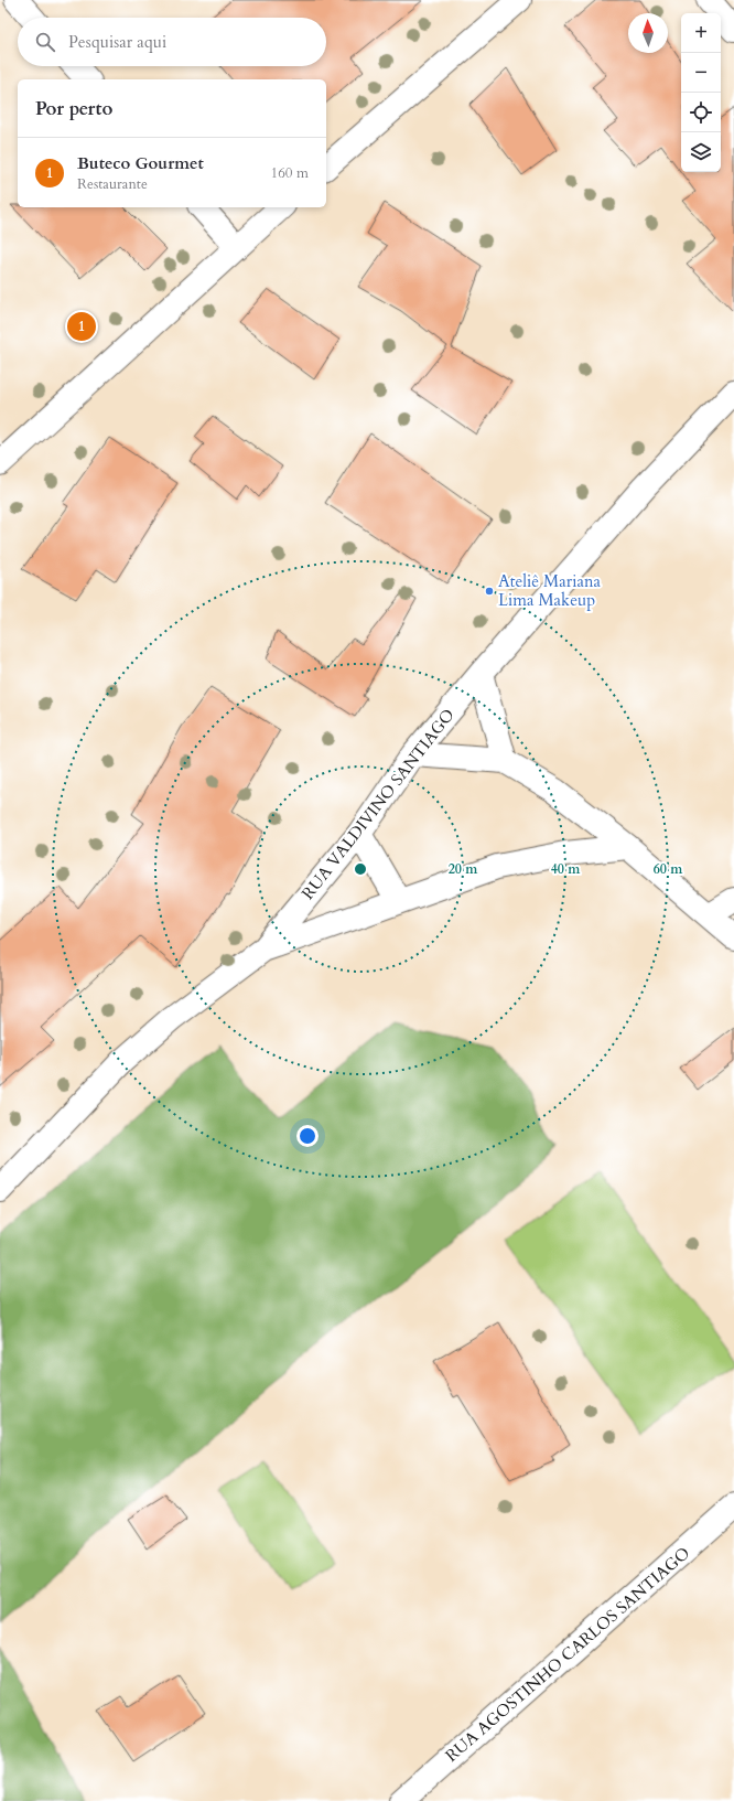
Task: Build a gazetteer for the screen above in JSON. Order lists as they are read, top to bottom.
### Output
{
  "streets": {
    "street": ["RUA VALDIVINO SANTIAGO", "RUA AGOSTINHO CARLOS SANTIAGO"]
  },
  "places": ["Ateliê Mariana Lima Makeup"],
  "north": "top",
  "page": {
    "map_buttons": ["+", "−"],
    "search": "Pesquisar aqui",
    "heading": "Por perto",
    "list": [
      {
        "mark": "1",
        "name": "Buteco Gourmet",
        "note": "Restaurante",
        "value": "160 m"
      }
    ],
    "pins": "1"
  },
  "rings": ["20 m", "40 m", "60 m"]
}
